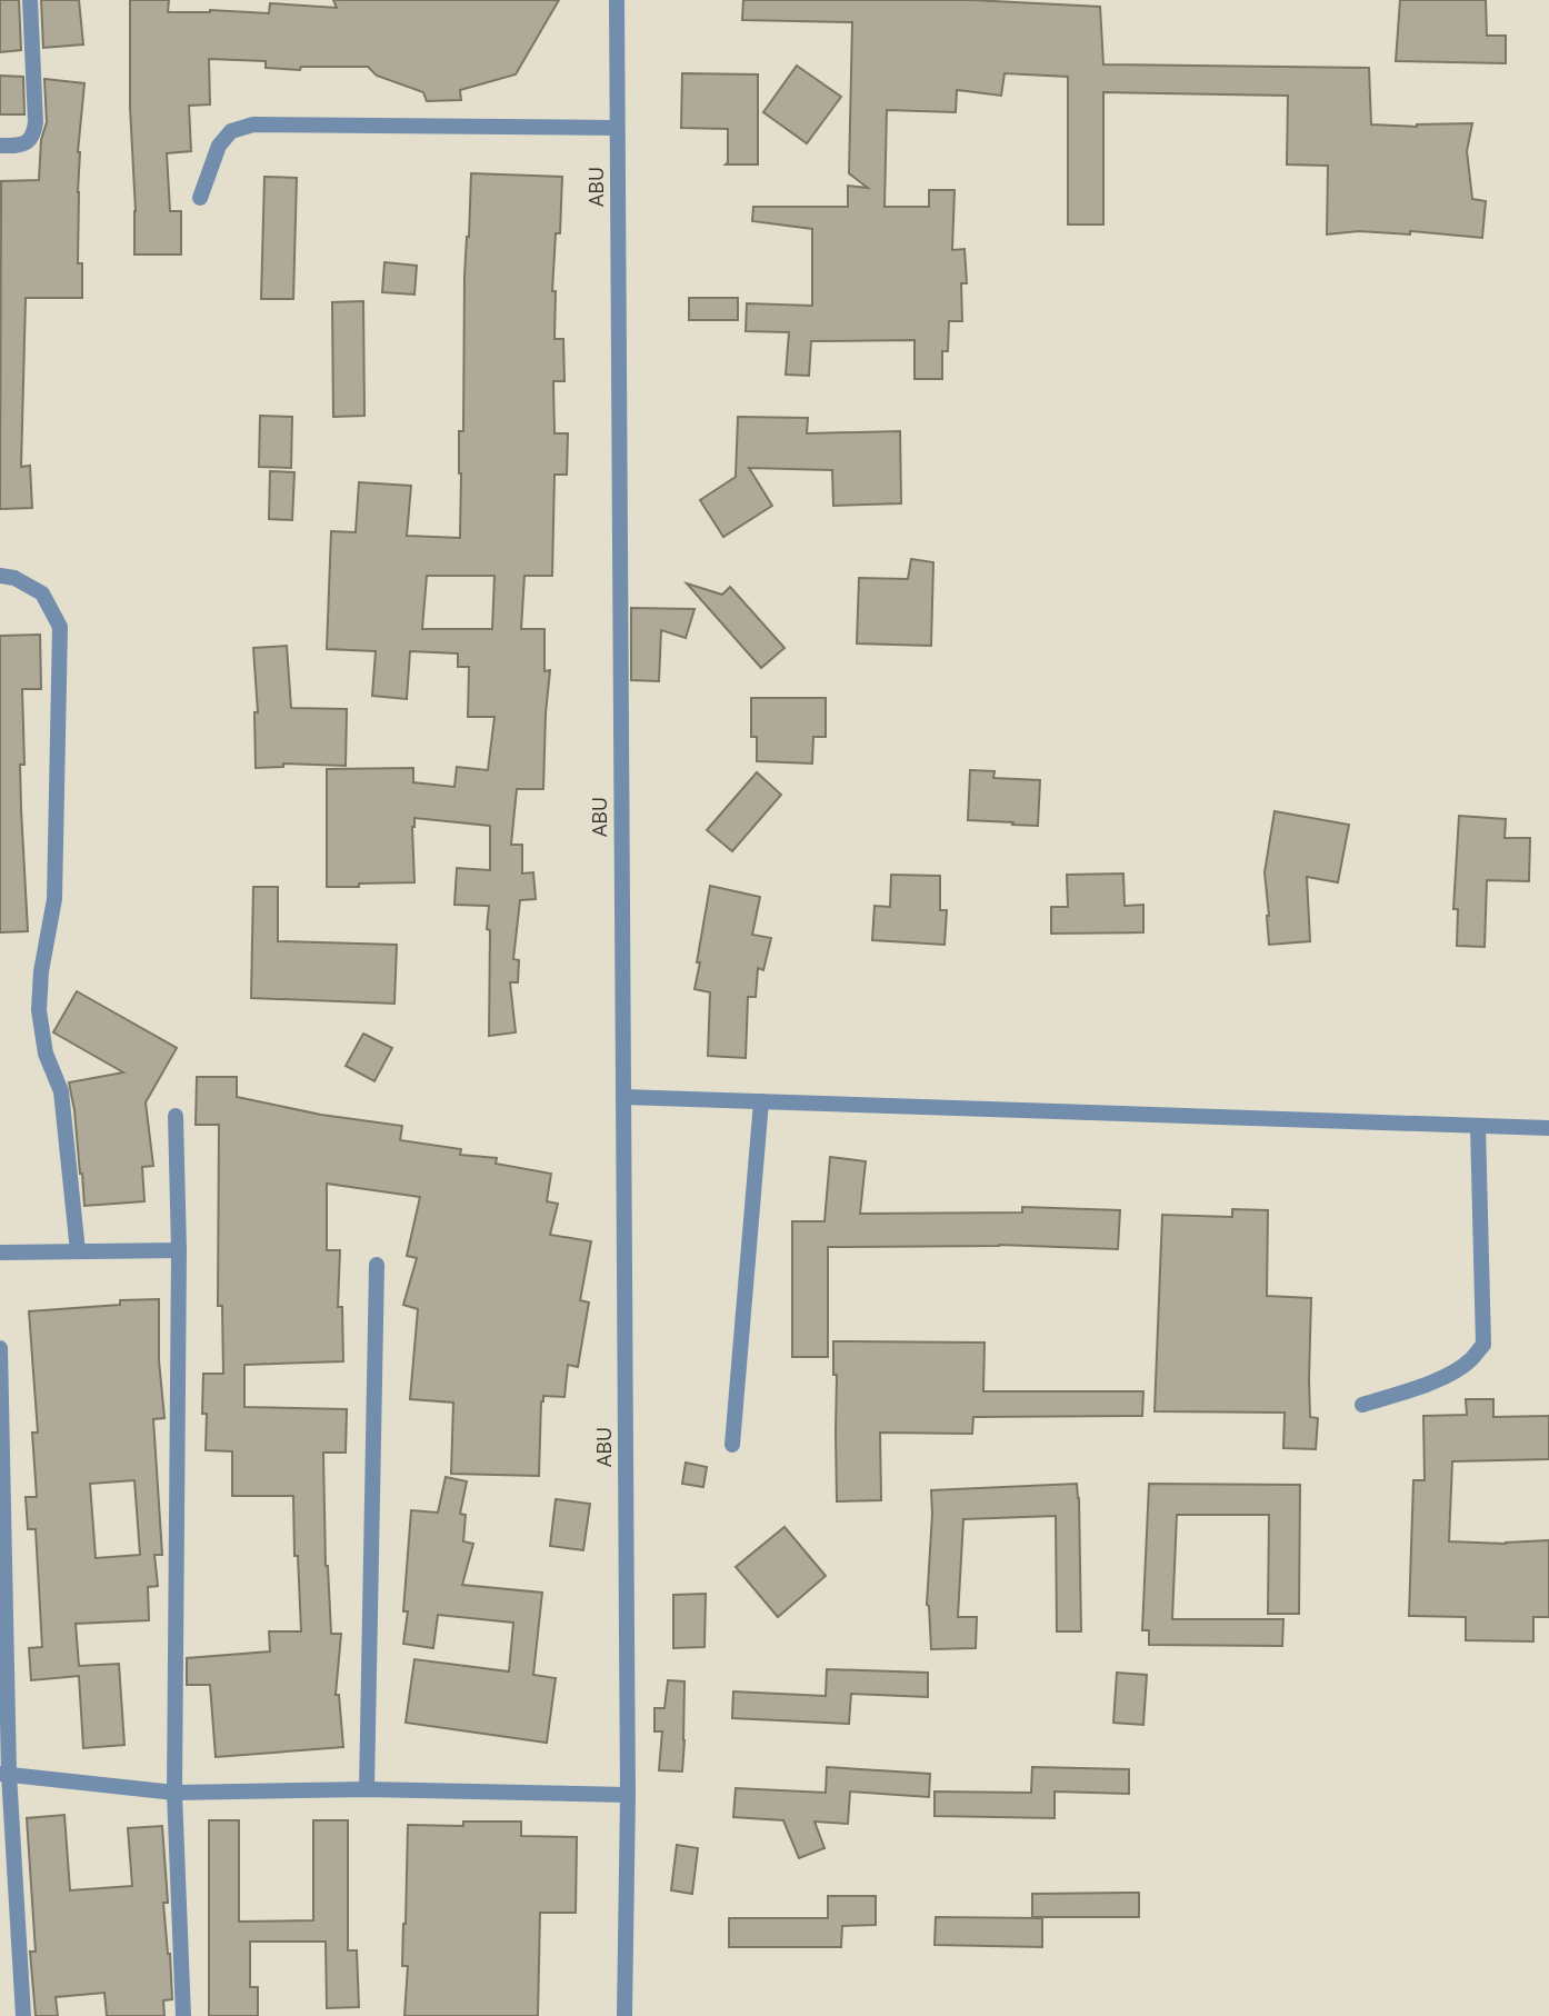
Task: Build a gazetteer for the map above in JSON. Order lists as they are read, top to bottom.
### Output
{
  "streets": {
    "street": ["ABU"]
  }
}
